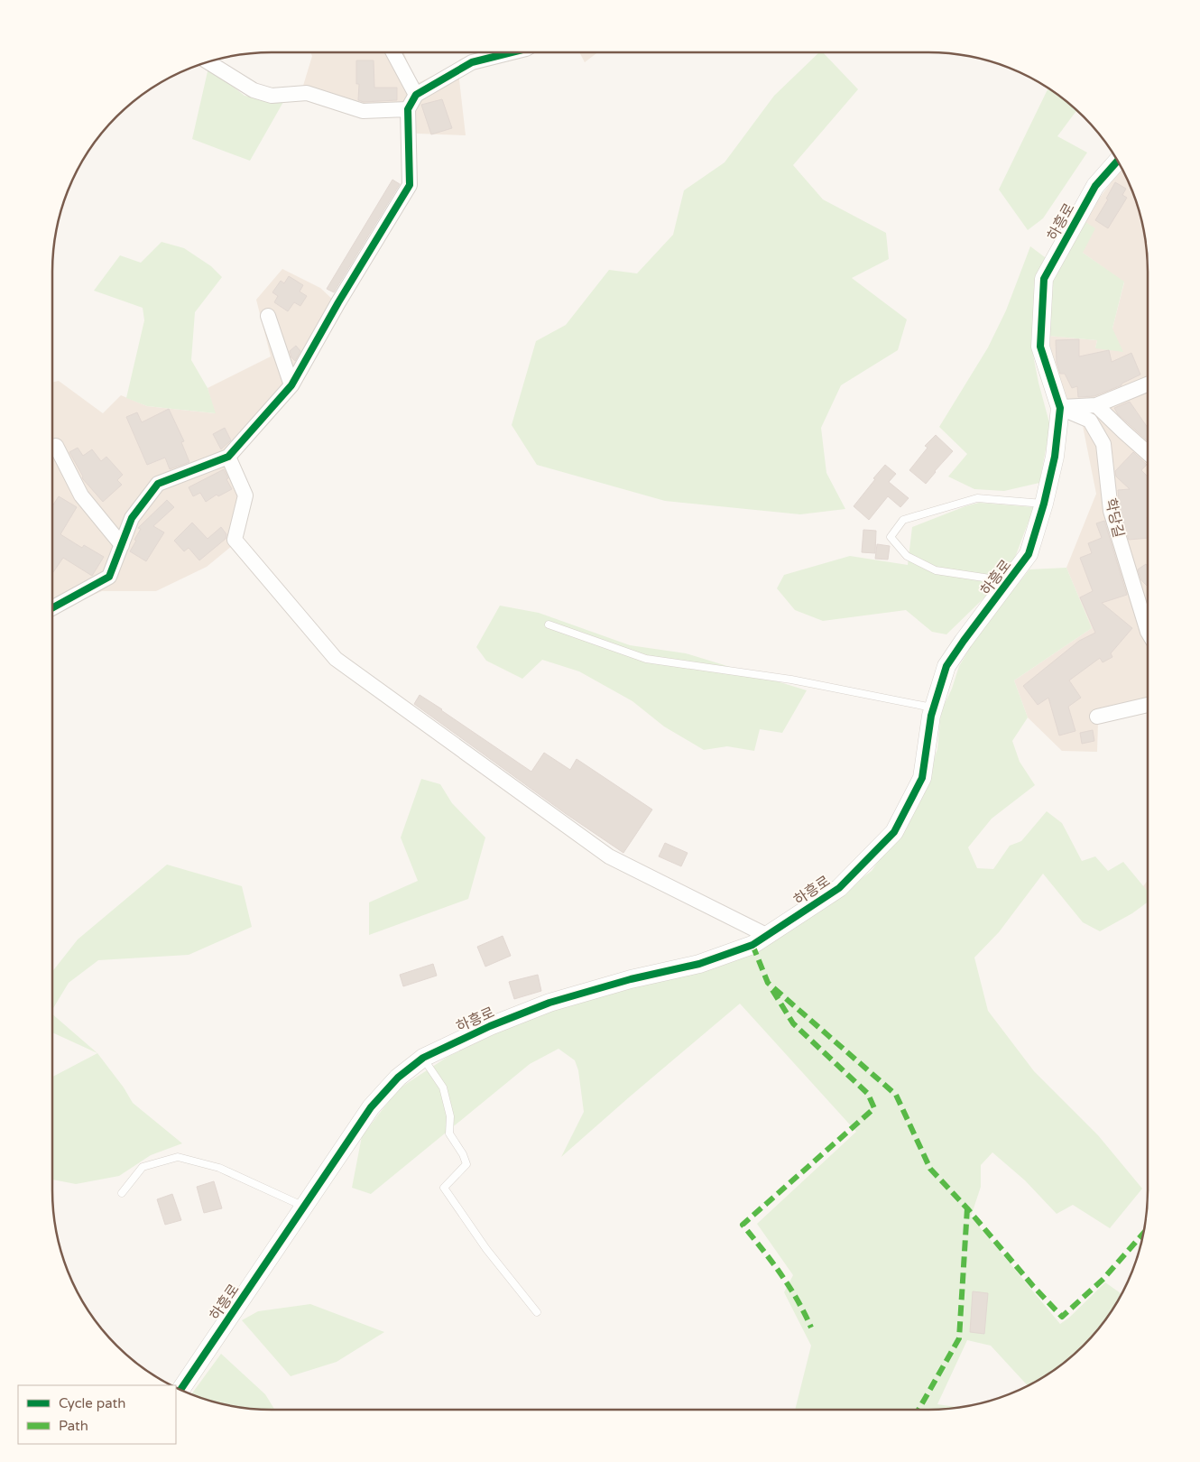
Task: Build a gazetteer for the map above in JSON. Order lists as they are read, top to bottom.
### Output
{
  "streets": {
    "street": ["하흥로", "학당길"]
  },
  "crossings": [
    ["하흥로", "학당길"]
  ],
  "legend": ["Cycle path", "Path"]
}
